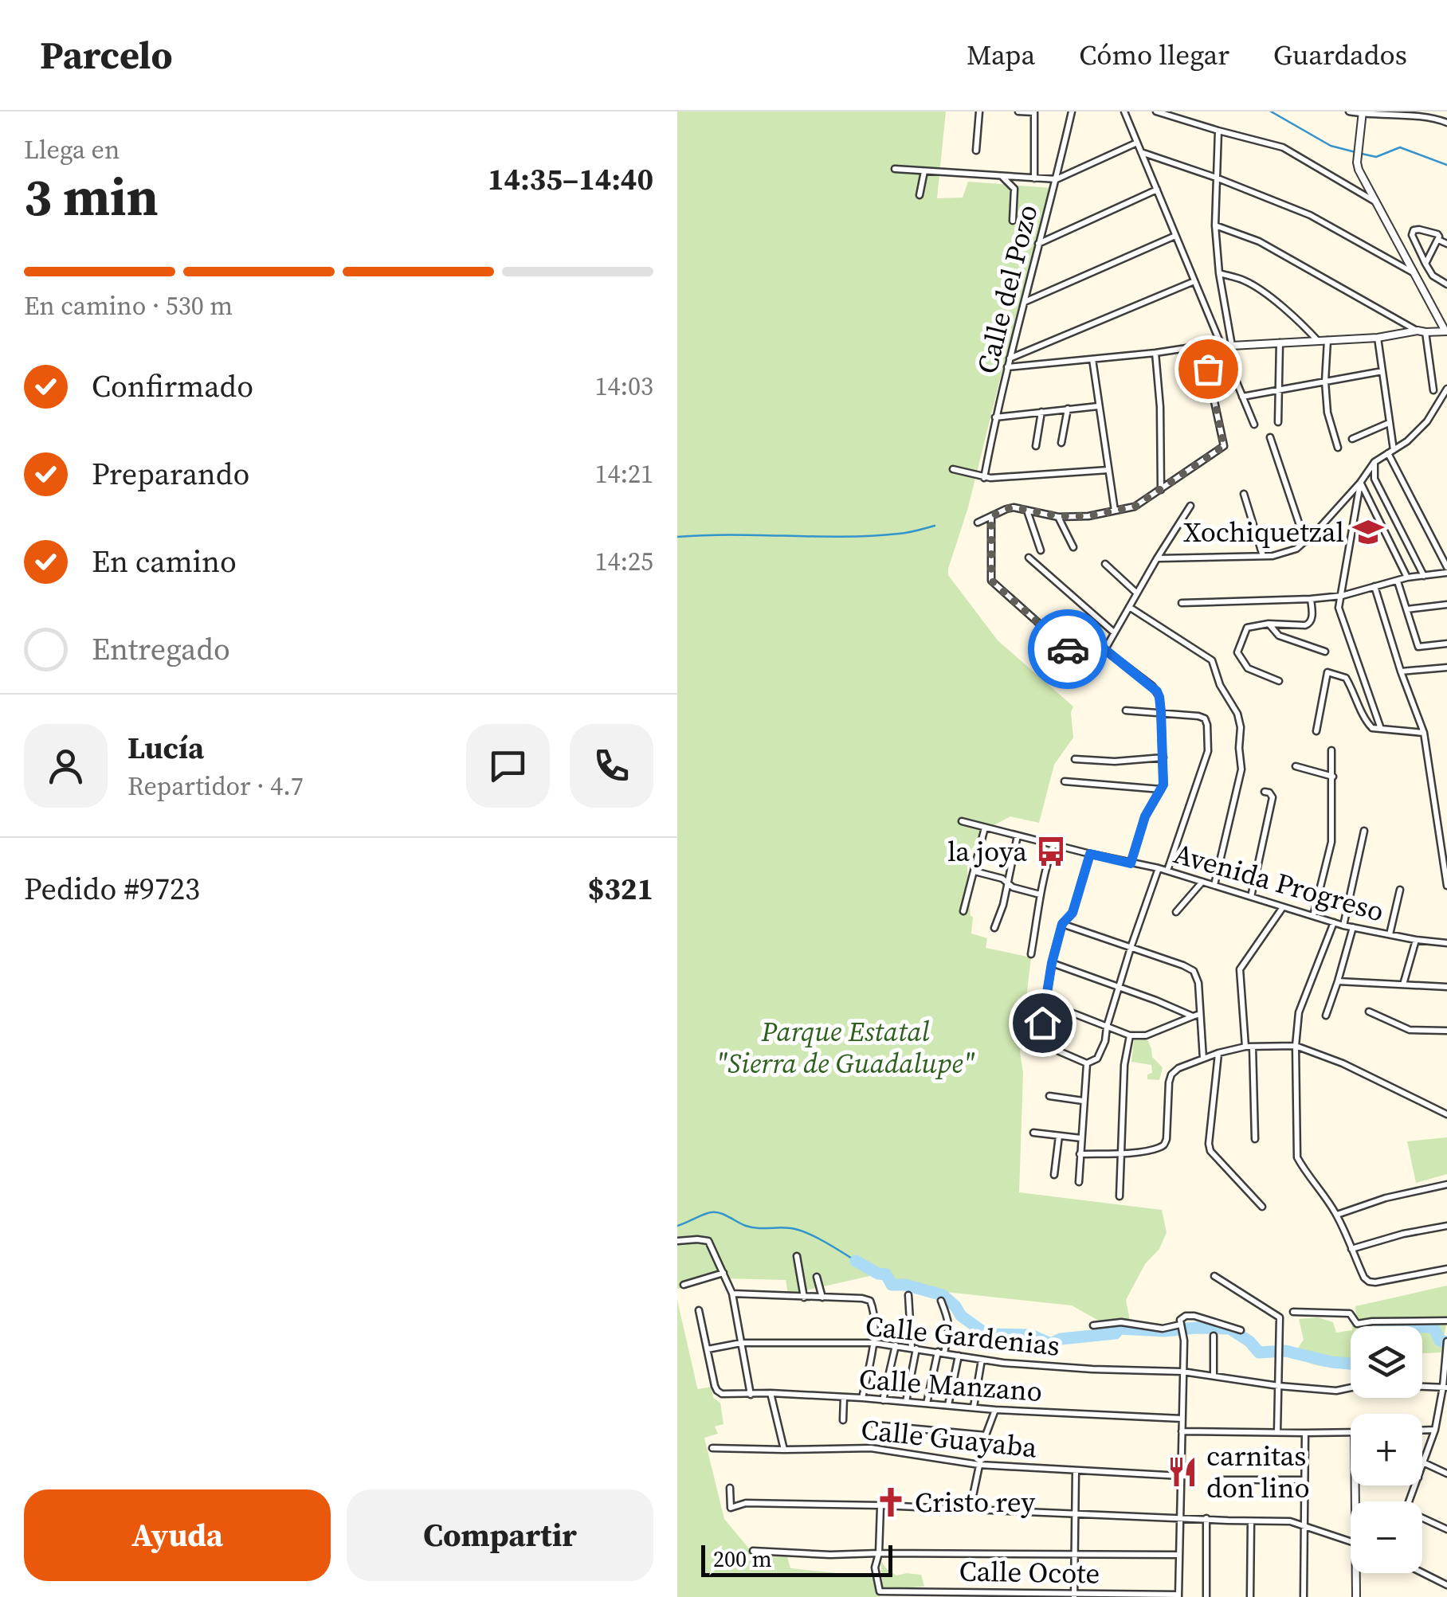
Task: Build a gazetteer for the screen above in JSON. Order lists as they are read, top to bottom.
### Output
{
  "streets": {
    "street": [
      "Calle del Pozo",
      "Avenida Progreso",
      "Calle Gardenias",
      "Calle Manzano",
      "Calle Guayaba",
      "Calle Ocote"
    ]
  },
  "crossings": [
    ["Calle Gardenias", "Calle Manzano"]
  ],
  "parks": ["Parque Estatal \"Sierra de Guadalupe\""],
  "places": {
    "school or university": ["Xochiquetzal"],
    "bus stop": ["la joya"],
    "restaurant": ["carnitas don lino"],
    "church": ["Cristo rey"]
  },
  "scale_bar": "200 m",
  "page": {
    "header": "Parcelo",
    "nav": ["Mapa", "Cómo llegar", "Guardados"],
    "heading": ["3 min", "Llega en", "14:35–14:40"],
    "panel": [
      "Lucía",
      "Repartidor · 4.7",
      "Pedido #9723",
      "$321"
    ],
    "bar": "En camino · 530 m",
    "list": [
      ["Confirmado", "14:03"],
      ["Preparando", "14:21"],
      ["En camino", "14:25"],
      "Entregado"
    ],
    "map_buttons": ["+", "−"],
    "buttons": ["Ayuda", "Compartir"],
    "scale": "200 m"
  }
}
